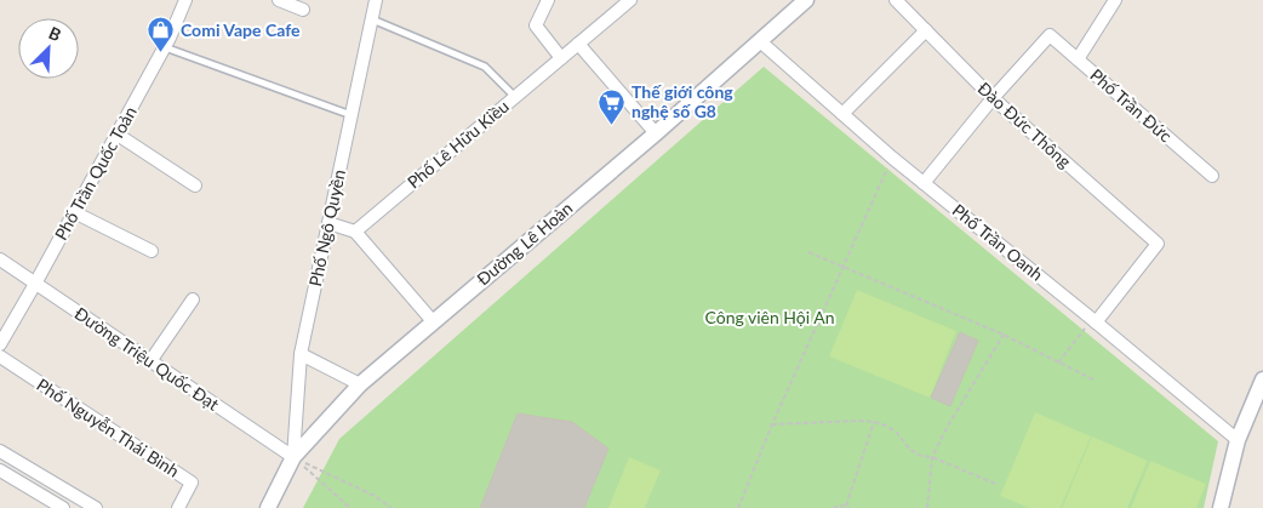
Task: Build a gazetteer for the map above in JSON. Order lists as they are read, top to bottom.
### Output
{
  "streets": {
    "street": [
      "Phố Trần Đức",
      "Đào Đức Thông",
      "Phố Lê Hữu Kiều",
      "Phố Trần Quốc Toản",
      "Phố Ngô Quyền",
      "Phố Trần Oanh",
      "Đường Lê Hoàn",
      "Đường Triệu Quốc Đạt",
      "Phố Nguyễn Thái Bình"
    ]
  },
  "crossings": [
    ["Phố Trần Đức", "Đào Đức Thông"],
    ["Đào Đức Thông", "Phố Trần Oanh"],
    ["Phố Trần Quốc Toản", "Đường Triệu Quốc Đạt"],
    ["Phố Ngô Quyền", "Đường Lê Hoàn"],
    ["Phố Ngô Quyền", "Đường Triệu Quốc Đạt"],
    ["Phố Trần Oanh", "Đường Lê Hoàn"],
    ["Đường Lê Hoàn", "Đường Triệu Quốc Đạt"]
  ],
  "parks": ["Công viên Hội An"],
  "places": {
    "shop": ["Comi Vape Cafe"],
    "supermarket": ["Thế giới công nghệ số G8"]
  },
  "north": "top right"
}
